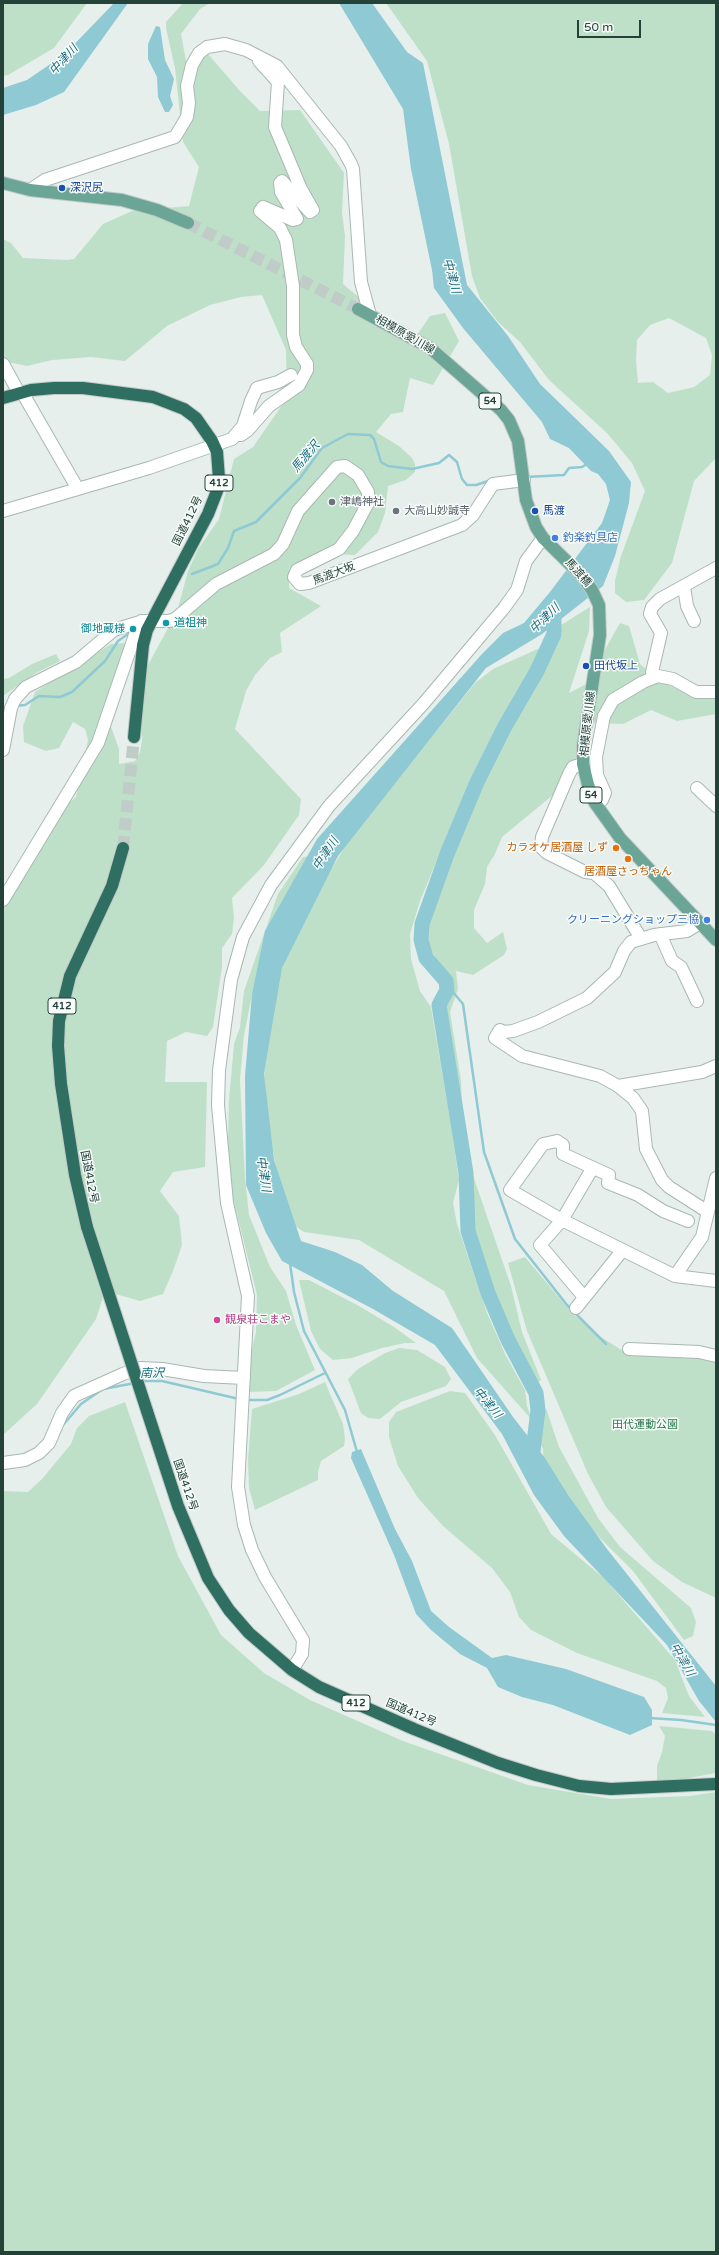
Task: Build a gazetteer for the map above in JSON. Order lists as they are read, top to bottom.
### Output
{
  "streets": {
    "highway": ["412", "国道412号"],
    "main road": ["相模原愛川線", "54", "馬渡橋"],
    "street": ["馬渡大坂"]
  },
  "crossings": [
    ["相模原愛川線", "馬渡橋"],
    ["相模原愛川線", "馬渡大坂"],
    ["国道412号", "馬渡大坂"]
  ],
  "water": ["中津川", "馬渡沢", "南沢"],
  "parks": ["田代運動公園"],
  "places": [
    "深沢尻",
    "津嶋神社",
    "大高山妙誠寺",
    "馬渡",
    "釣楽釣具店",
    "道祖神",
    "御地蔵様",
    "田代坂上",
    "カラオケ居酒屋 しず",
    "居酒屋さっちゃん",
    "クリーニングショップ三協",
    "観泉荘こまや"
  ],
  "scale_bar": "50 m"
}
